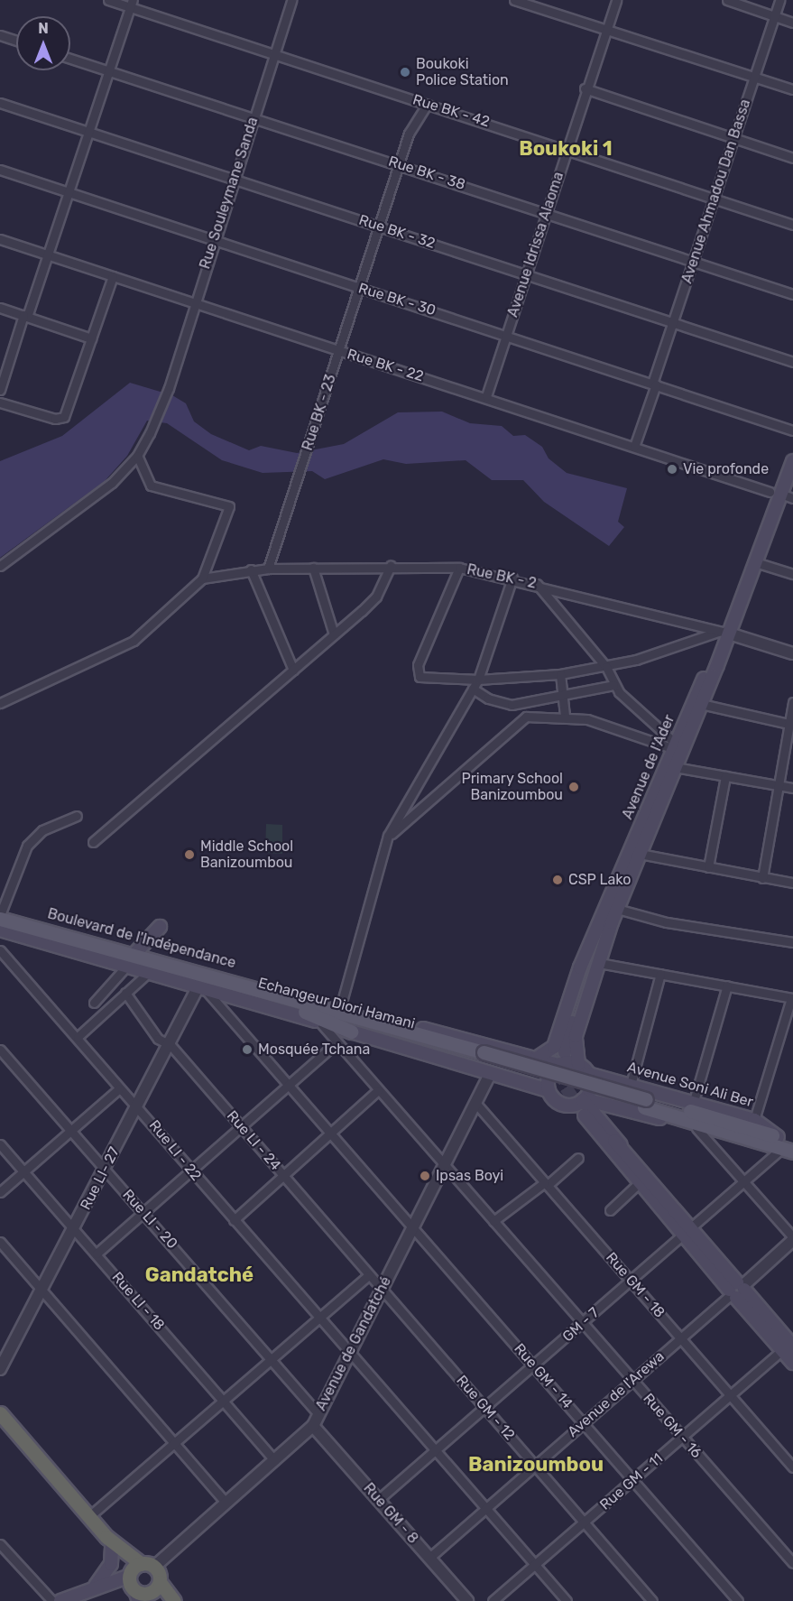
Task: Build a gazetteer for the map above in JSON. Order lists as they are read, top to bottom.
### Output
{
  "streets": {
    "main road": [
      "Avenue de l'Ader",
      "Boulevard de l'Indépendance",
      "Echangeur Diori Hamani",
      "Avenue Soni Ali Ber"
    ],
    "street": [
      "Rue BK - 42",
      "Rue BK - 38",
      "Avenue Ahmadou Dan Bassa",
      "Rue Souleymane Sanda",
      "Rue BK - 32",
      "Avenue Idrissa Alaoma",
      "Rue BK - 30",
      "Rue BK - 22",
      "Rue BK - 23",
      "Rue BK - 2",
      "Rue LI - 24",
      "Rue LI - 22",
      "Rue LI- 27",
      "Rue LI - 20",
      "Rue GM - 18",
      "Rue LI - 18",
      "GM - 7",
      "Avenue de Gandatché",
      "Rue GM - 14",
      "Avenue de l'Arewa",
      "Rue GM - 12",
      "Rue GM - 16",
      "Rue GM - 11",
      "Rue GM - 8"
    ]
  },
  "crossings": [
    ["Rue BK - 42", "Avenue Ahmadou Dan Bassa"],
    ["Rue BK - 42", "Rue Souleymane Sanda"],
    ["Rue BK - 42", "Avenue Idrissa Alaoma"],
    ["Rue BK - 42", "Rue BK - 23"],
    ["Rue BK - 38", "Avenue Ahmadou Dan Bassa"],
    ["Rue BK - 38", "Rue Souleymane Sanda"],
    ["Rue BK - 38", "Avenue Idrissa Alaoma"],
    ["Rue BK - 38", "Rue BK - 23"],
    ["Avenue Ahmadou Dan Bassa", "Rue BK - 32"],
    ["Avenue Ahmadou Dan Bassa", "Rue BK - 30"],
    ["Avenue Ahmadou Dan Bassa", "Rue BK - 22"],
    ["Rue Souleymane Sanda", "Rue BK - 32"],
    ["Rue Souleymane Sanda", "Rue BK - 30"],
    ["Rue Souleymane Sanda", "Rue BK - 22"],
    ["Rue BK - 32", "Avenue Idrissa Alaoma"],
    ["Rue BK - 32", "Rue BK - 23"],
    ["Avenue Idrissa Alaoma", "Rue BK - 30"],
    ["Avenue Idrissa Alaoma", "Rue BK - 22"],
    ["Rue BK - 30", "Rue BK - 23"],
    ["Rue BK - 22", "Rue BK - 23"],
    ["Rue BK - 22", "Avenue de l'Ader"],
    ["Rue BK - 23", "Rue BK - 2"],
    ["Rue BK - 2", "Avenue de l'Ader"],
    ["Avenue de l'Ader", "Boulevard de l'Indépendance"],
    ["Avenue de l'Ader", "Avenue Soni Ali Ber"],
    ["Boulevard de l'Indépendance", "Echangeur Diori Hamani"],
    ["Boulevard de l'Indépendance", "Avenue Soni Ali Ber"],
    ["Boulevard de l'Indépendance", "Rue LI- 27"],
    ["Boulevard de l'Indépendance", "Avenue de Gandatché"],
    ["Boulevard de l'Indépendance", "Rue GM - 14"],
    ["Boulevard de l'Indépendance", "Rue GM - 16"],
    ["Echangeur Diori Hamani", "Avenue Soni Ali Ber"],
    ["Echangeur Diori Hamani", "GM - 7"],
    ["Avenue Soni Ali Ber", "GM - 7"],
    ["Rue LI - 24", "Rue LI- 27"],
    ["Rue LI - 24", "Avenue de Gandatché"],
    ["Rue LI - 24", "Rue GM - 12"],
    ["Rue LI - 22", "Rue LI- 27"],
    ["Rue LI - 22", "GM - 7"],
    ["Rue LI - 22", "Avenue de Gandatché"],
    ["Rue LI - 22", "Avenue de l'Arewa"],
    ["Rue LI - 22", "Rue GM - 11"],
    ["Rue LI- 27", "Rue LI - 20"],
    ["Rue LI- 27", "Rue LI - 18"],
    ["Rue LI- 27", "Rue GM - 14"],
    ["Rue LI - 20", "Avenue de Gandatché"],
    ["Rue GM - 18", "GM - 7"],
    ["Rue GM - 18", "Avenue de Gandatché"],
    ["Rue GM - 18", "Avenue de l'Arewa"],
    ["Rue GM - 18", "Rue GM - 11"],
    ["Rue LI - 18", "Avenue de Gandatché"],
    ["GM - 7", "Rue GM - 14"],
    ["GM - 7", "Rue GM - 12"],
    ["GM - 7", "Rue GM - 16"],
    ["GM - 7", "Rue GM - 8"],
    ["Avenue de Gandatché", "Rue GM - 14"],
    ["Avenue de Gandatché", "Rue GM - 12"],
    ["Avenue de Gandatché", "Rue GM - 16"],
    ["Avenue de Gandatché", "Rue GM - 8"],
    ["Rue GM - 14", "Avenue de l'Arewa"],
    ["Rue GM - 14", "Rue GM - 11"],
    ["Avenue de l'Arewa", "Rue GM - 12"],
    ["Avenue de l'Arewa", "Rue GM - 16"],
    ["Avenue de l'Arewa", "Rue GM - 8"],
    ["Rue GM - 12", "Rue GM - 11"],
    ["Rue GM - 16", "Rue GM - 11"]
  ],
  "districts": ["Boukoki 1", "Gandatché", "Banizoumbou"],
  "places": [
    "Boukoki Police Station",
    "Vie profonde",
    "Primary School Banizoumbou",
    "Middle School Banizoumbou",
    "CSP Lako",
    "Mosquée Tchana",
    "Ipsas Boyi"
  ],
  "north": "top"
}
